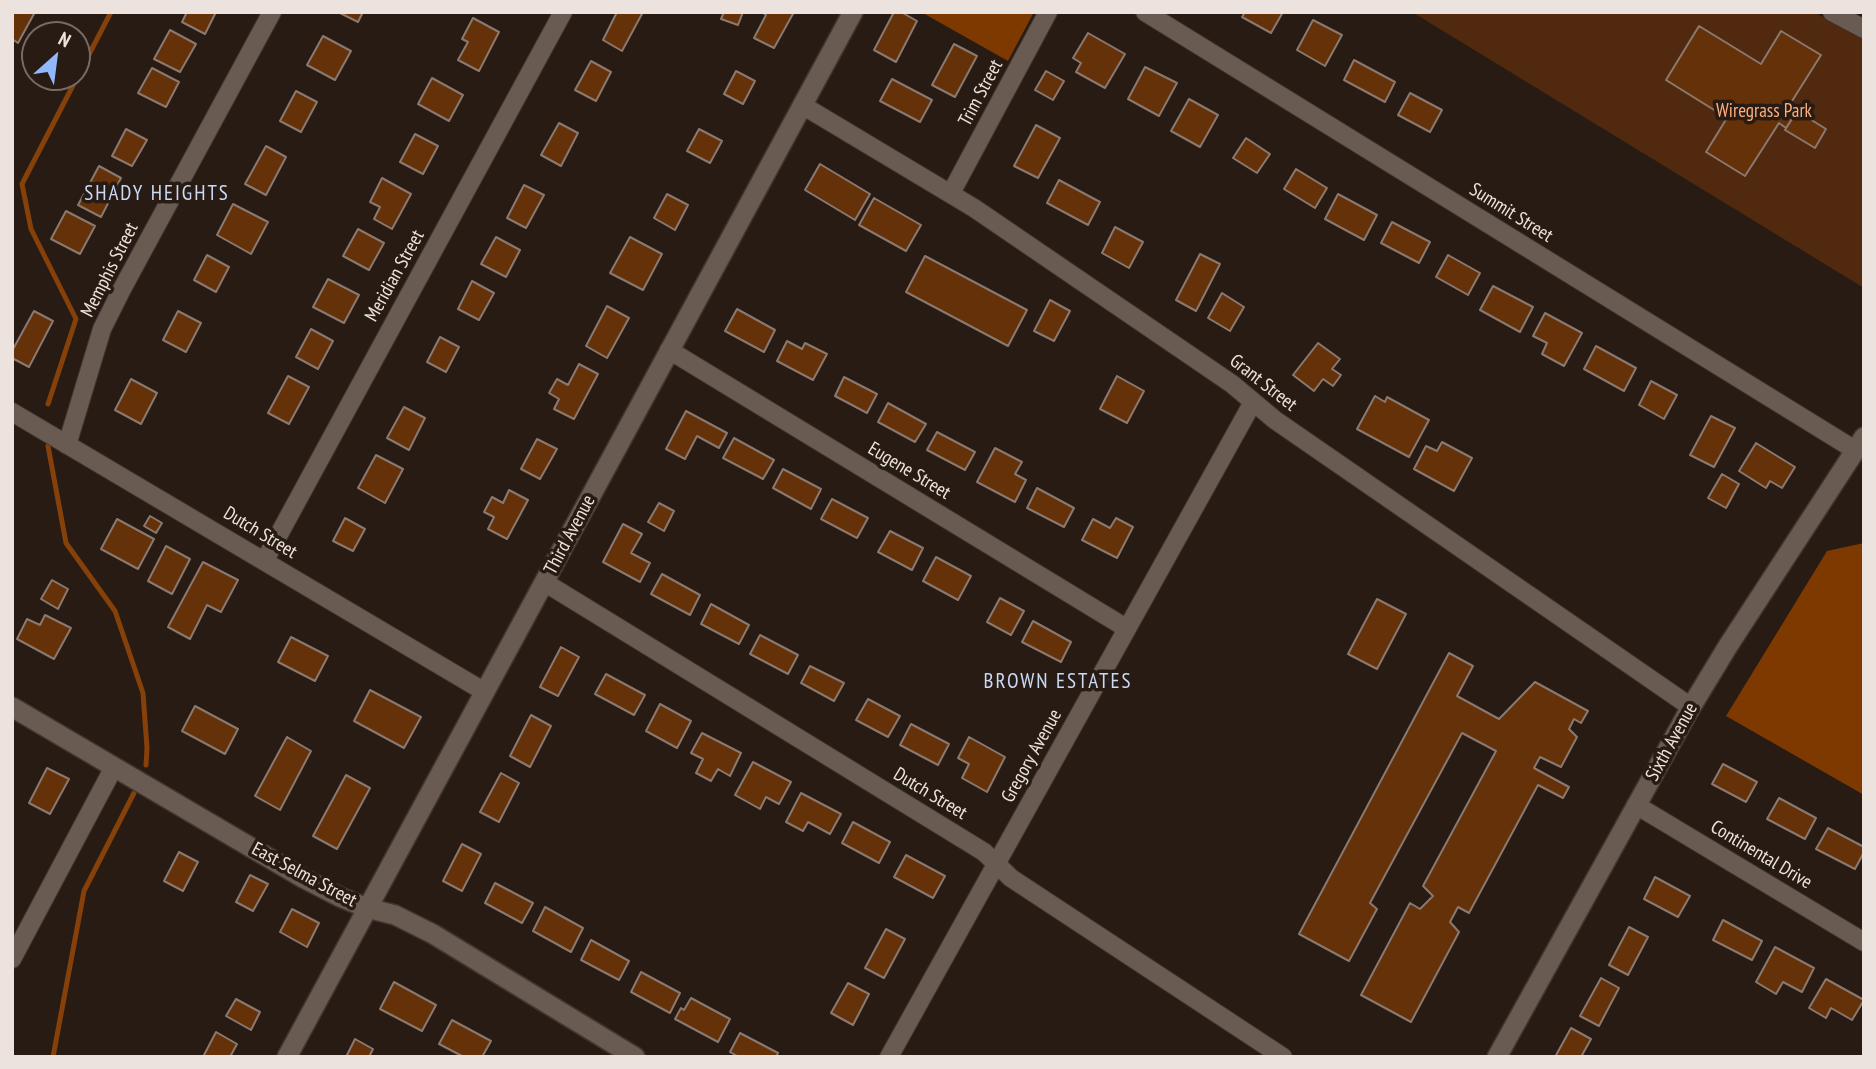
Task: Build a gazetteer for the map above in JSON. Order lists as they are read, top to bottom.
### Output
{
  "streets": {
    "street": [
      "Trim Street",
      "Summit Street",
      "Memphis Street",
      "Meridian Street",
      "Grant Street",
      "Eugene Street",
      "Dutch Street",
      "Third Avenue",
      "Sixth Avenue",
      "Gregory Avenue",
      "Continental Drive",
      "East Selma Street"
    ]
  },
  "crossings": [
    ["Trim Street", "Grant Street"],
    ["Summit Street", "Sixth Avenue"],
    ["Memphis Street", "Dutch Street"],
    ["Meridian Street", "Dutch Street"],
    ["Grant Street", "Third Avenue"],
    ["Grant Street", "Sixth Avenue"],
    ["Grant Street", "Gregory Avenue"],
    ["Eugene Street", "Third Avenue"],
    ["Eugene Street", "Gregory Avenue"],
    ["Dutch Street", "Third Avenue"],
    ["Dutch Street", "Gregory Avenue"],
    ["Third Avenue", "East Selma Street"],
    ["Sixth Avenue", "Continental Drive"]
  ],
  "districts": ["SHADY HEIGHTS", "BROWN ESTATES"],
  "parks": ["Wiregrass Park"],
  "north": "top right"
}
